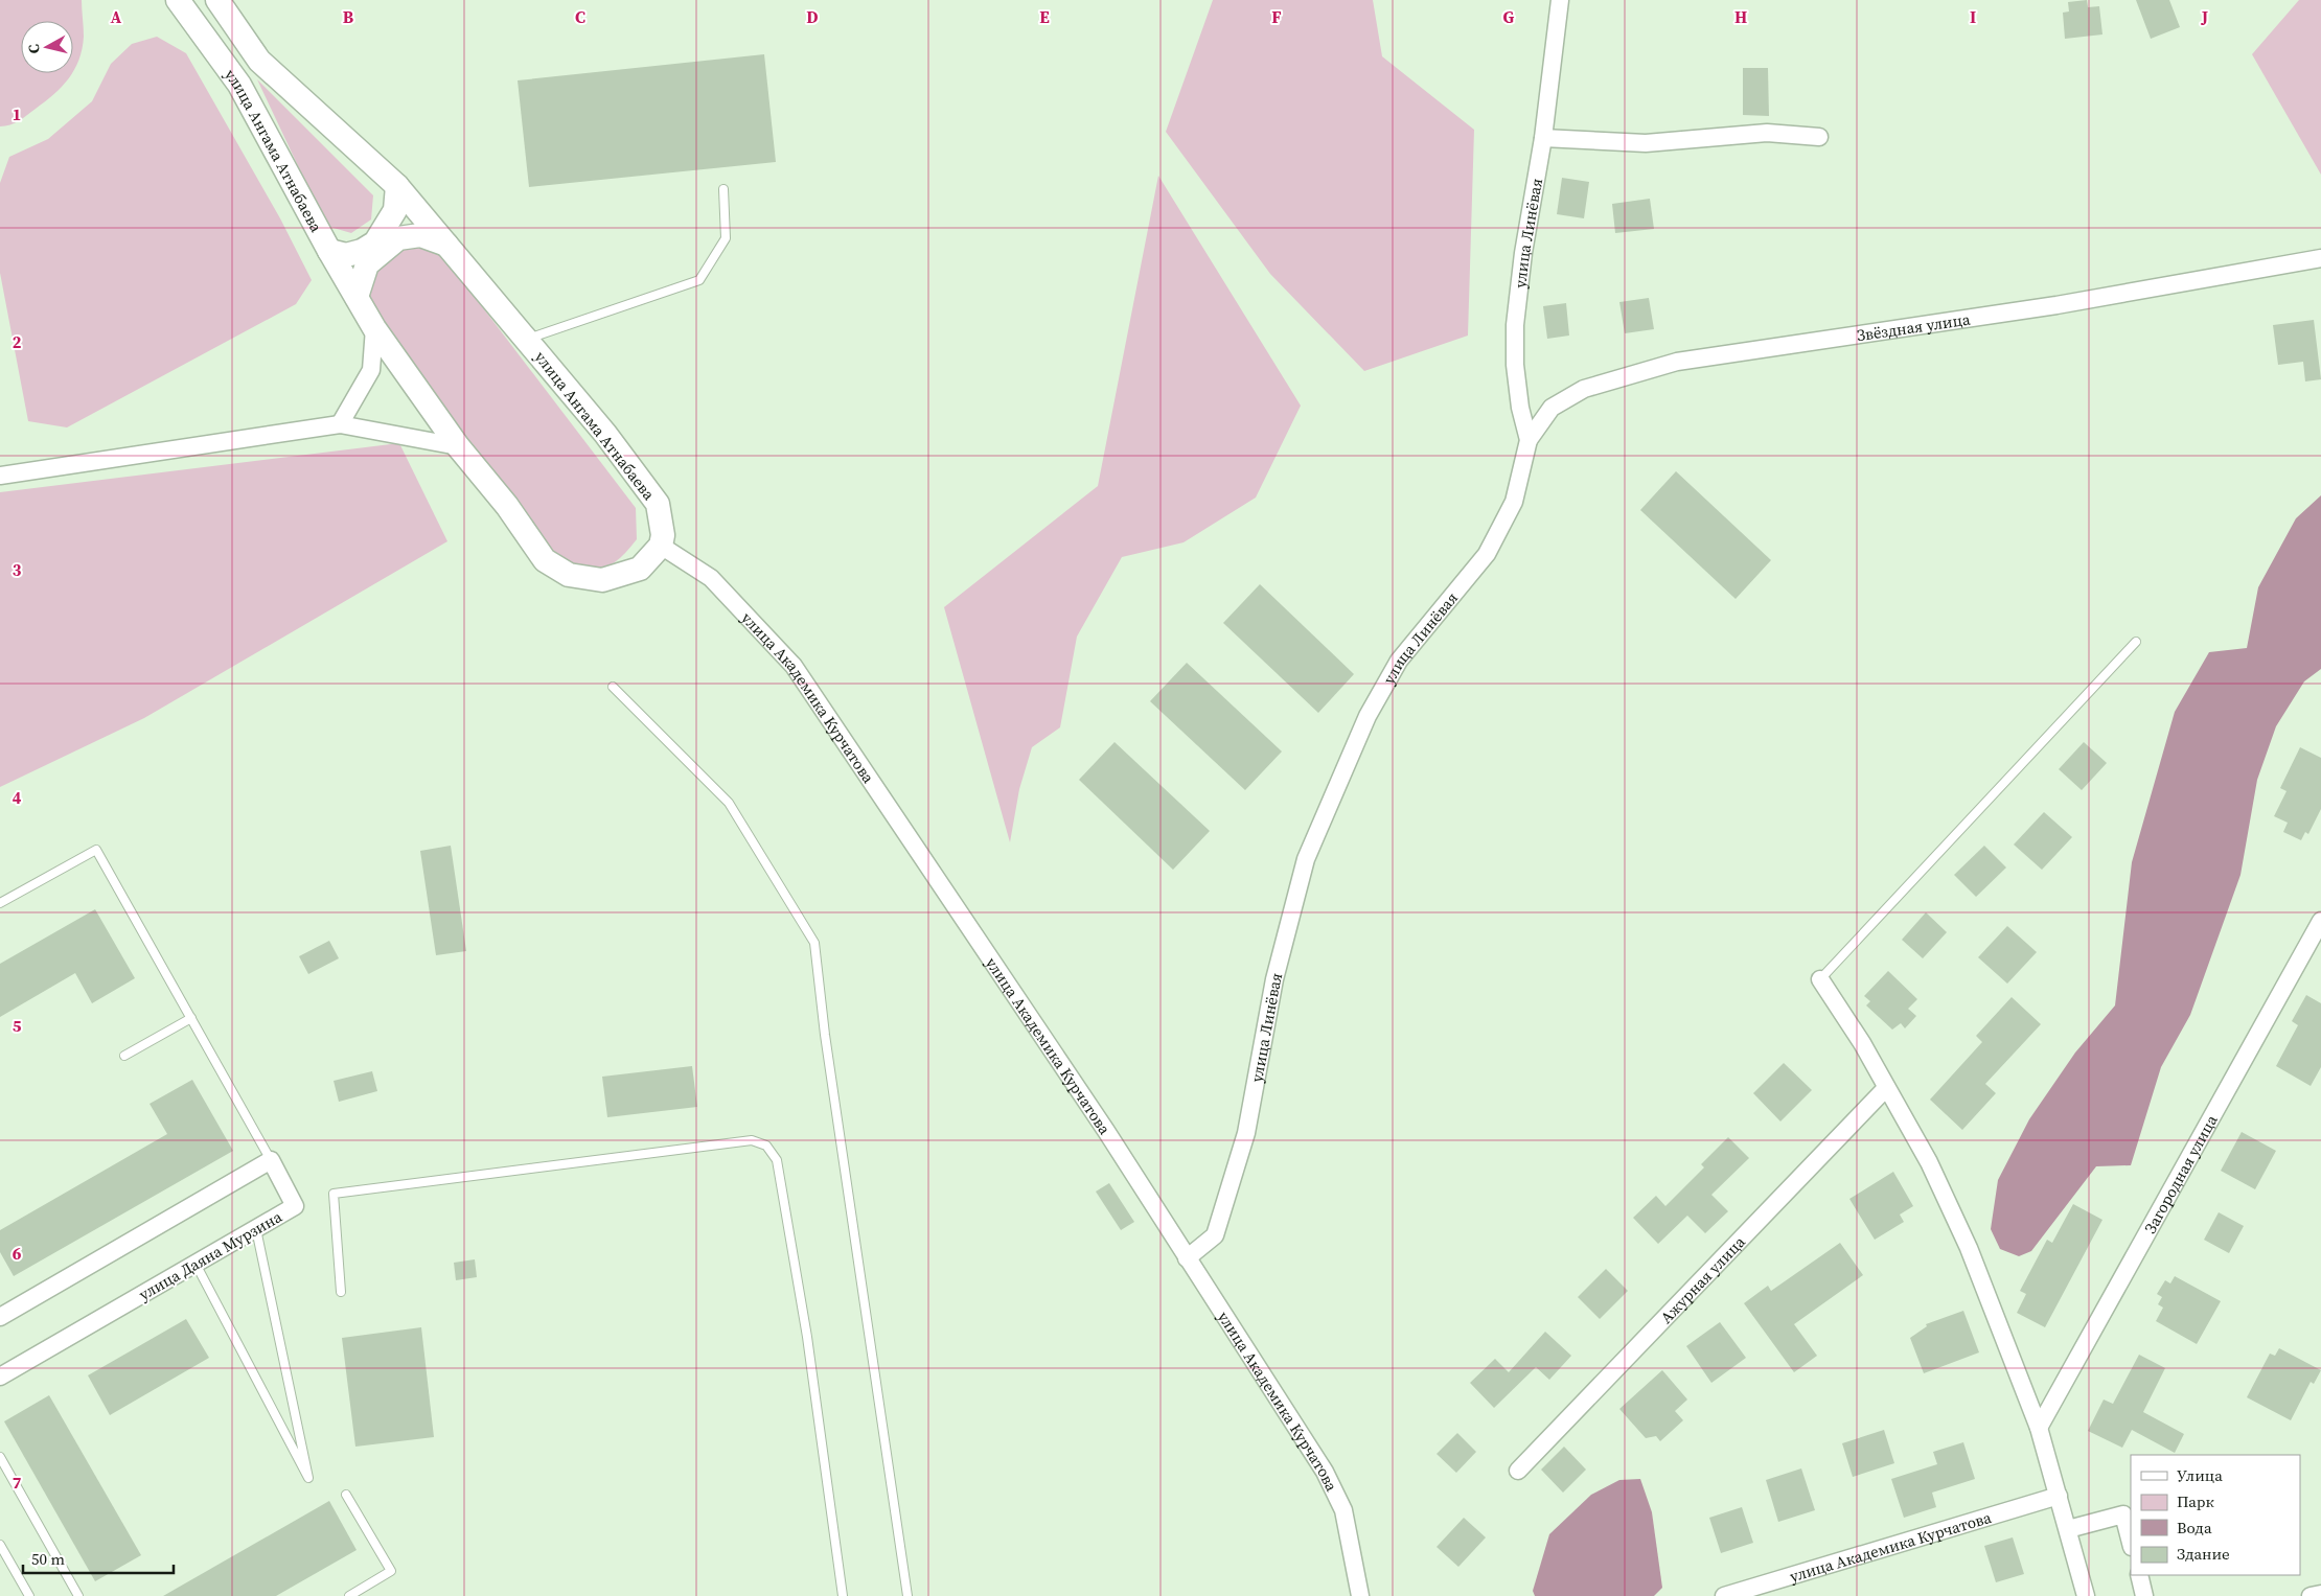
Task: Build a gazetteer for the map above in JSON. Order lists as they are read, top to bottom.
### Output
{
  "streets": {
    "street": [
      "улица Ангама Атнабаева",
      "улица Линёвая",
      "Звёздная улица",
      "улица Академика Курчатова",
      "Загородная улица",
      "улица Даяна Мурзина",
      "Ажурная улица"
    ]
  },
  "crossings": [
    ["улица Ангама Атнабаева", "улица Академика Курчатова"],
    ["улица Линёвая", "Звёздная улица"],
    ["улица Линёвая", "улица Академика Курчатова"]
  ],
  "legend": [
    "Улица",
    "Парк",
    "Вода",
    "Здание"
  ],
  "scale_bar": "50 m",
  "north": "left",
  "grid": {
    "columns": [
      "A",
      "B",
      "C",
      "D",
      "E",
      "F",
      "G",
      "H",
      "I",
      "J"
    ],
    "rows": [
      "1",
      "2",
      "3",
      "4",
      "5",
      "6",
      "7"
    ]
  }
}
